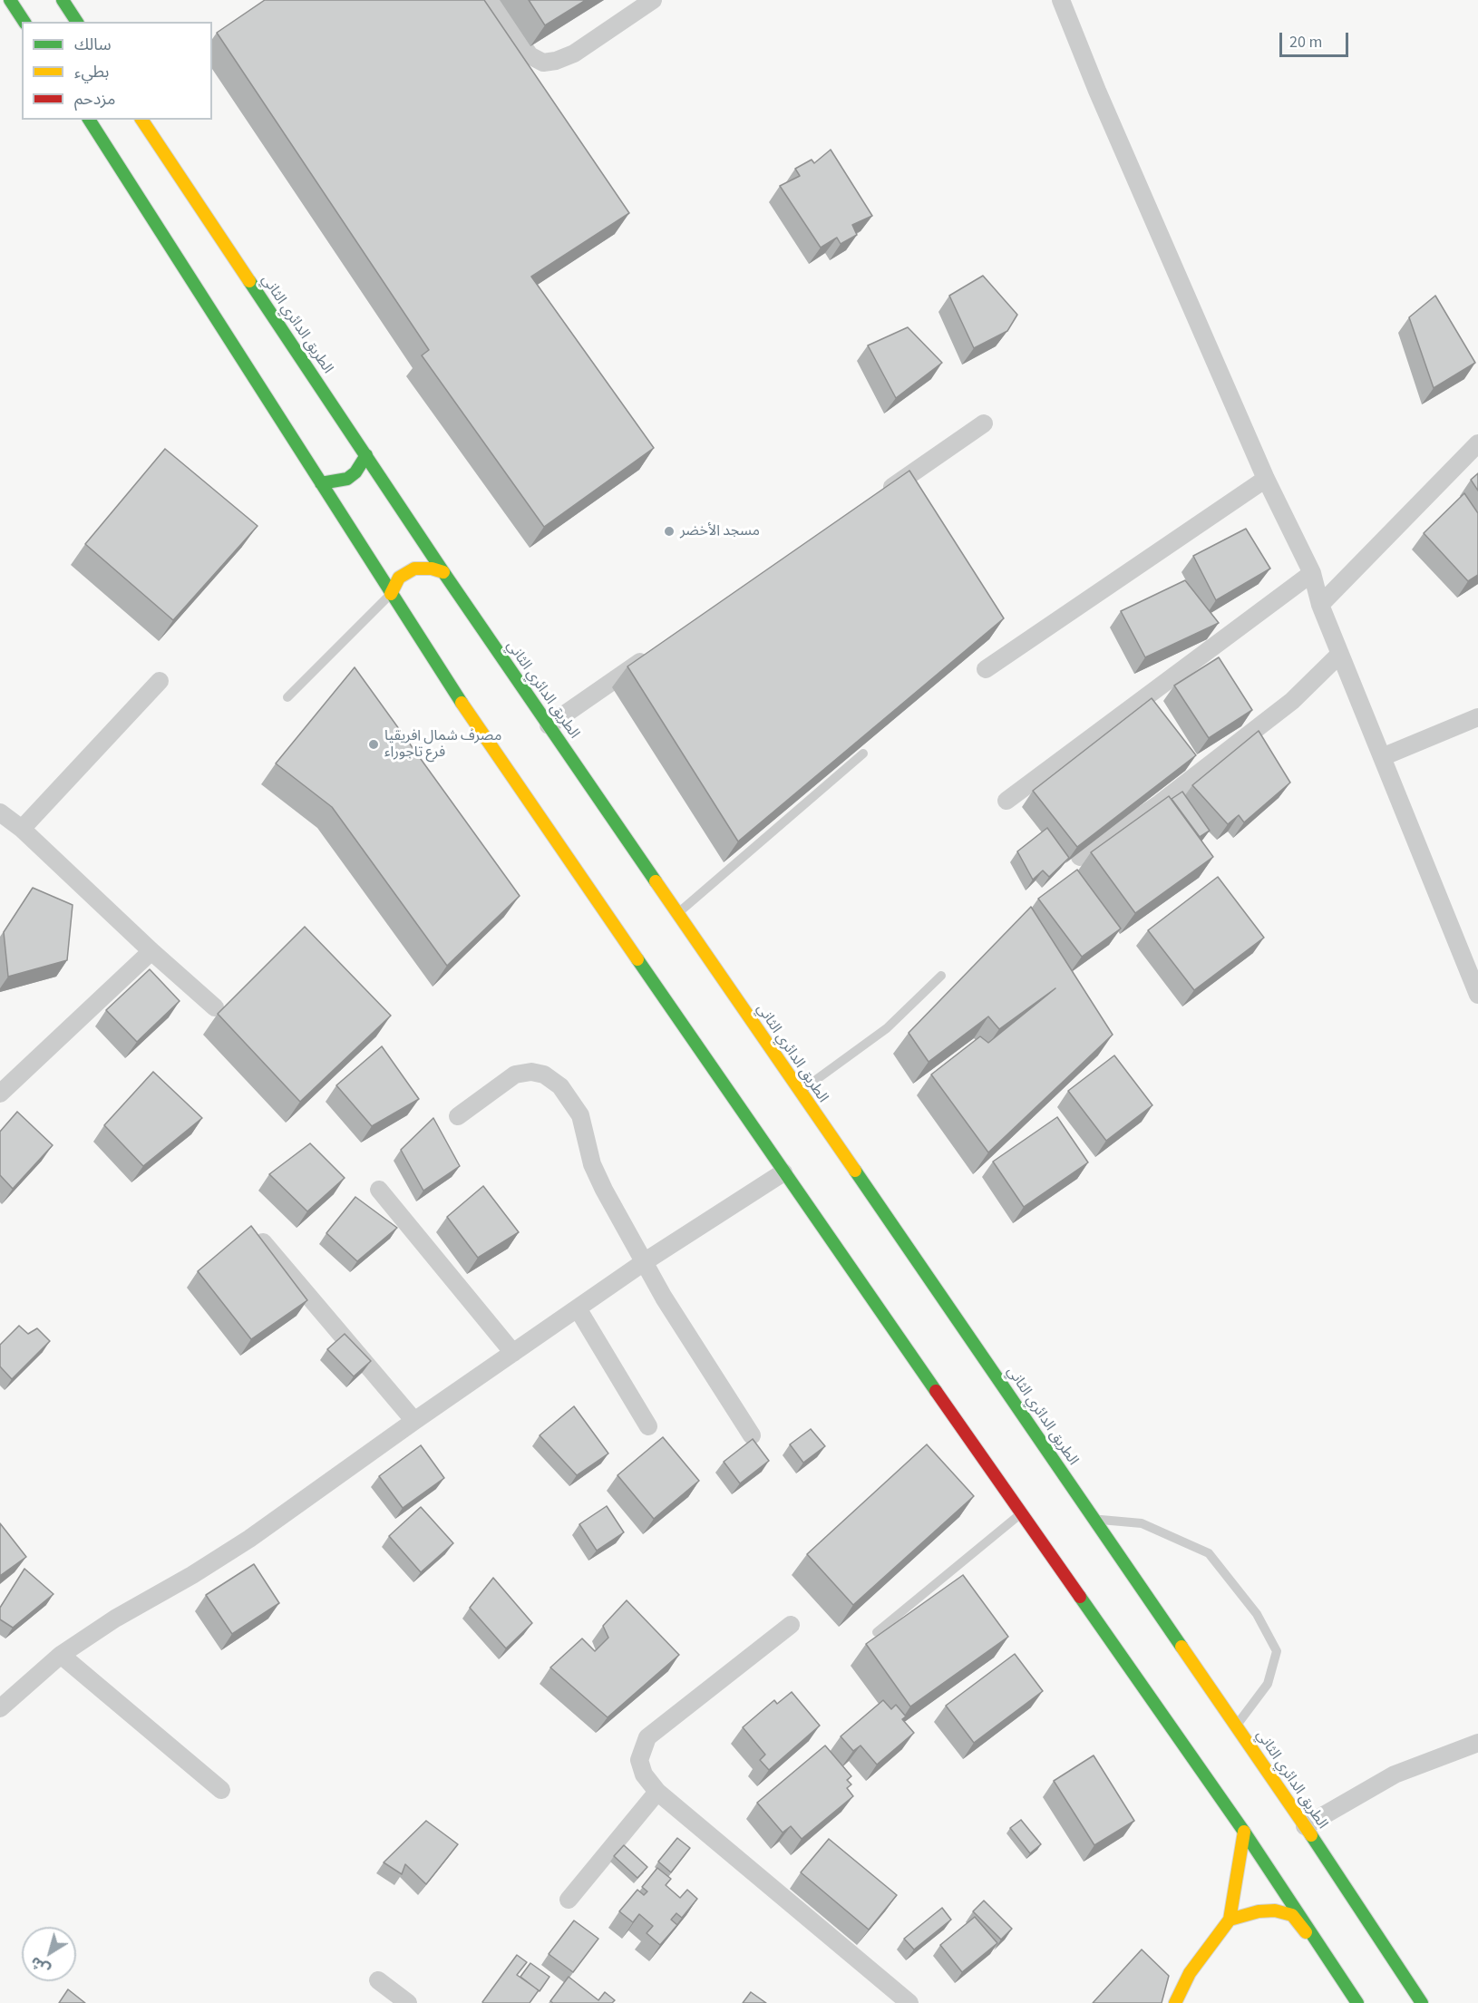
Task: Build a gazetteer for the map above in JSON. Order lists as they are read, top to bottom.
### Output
{
  "streets": {
    "main road": ["الطريق الدائري الثاني"]
  },
  "places": ["مسجد الأخضر", "مصرف شمال افريقيا فرع تاجوراء"],
  "legend": ["سالك", "بطيء", "مزدحم"],
  "scale_bar": "20 m",
  "north": "bottom left"
}
